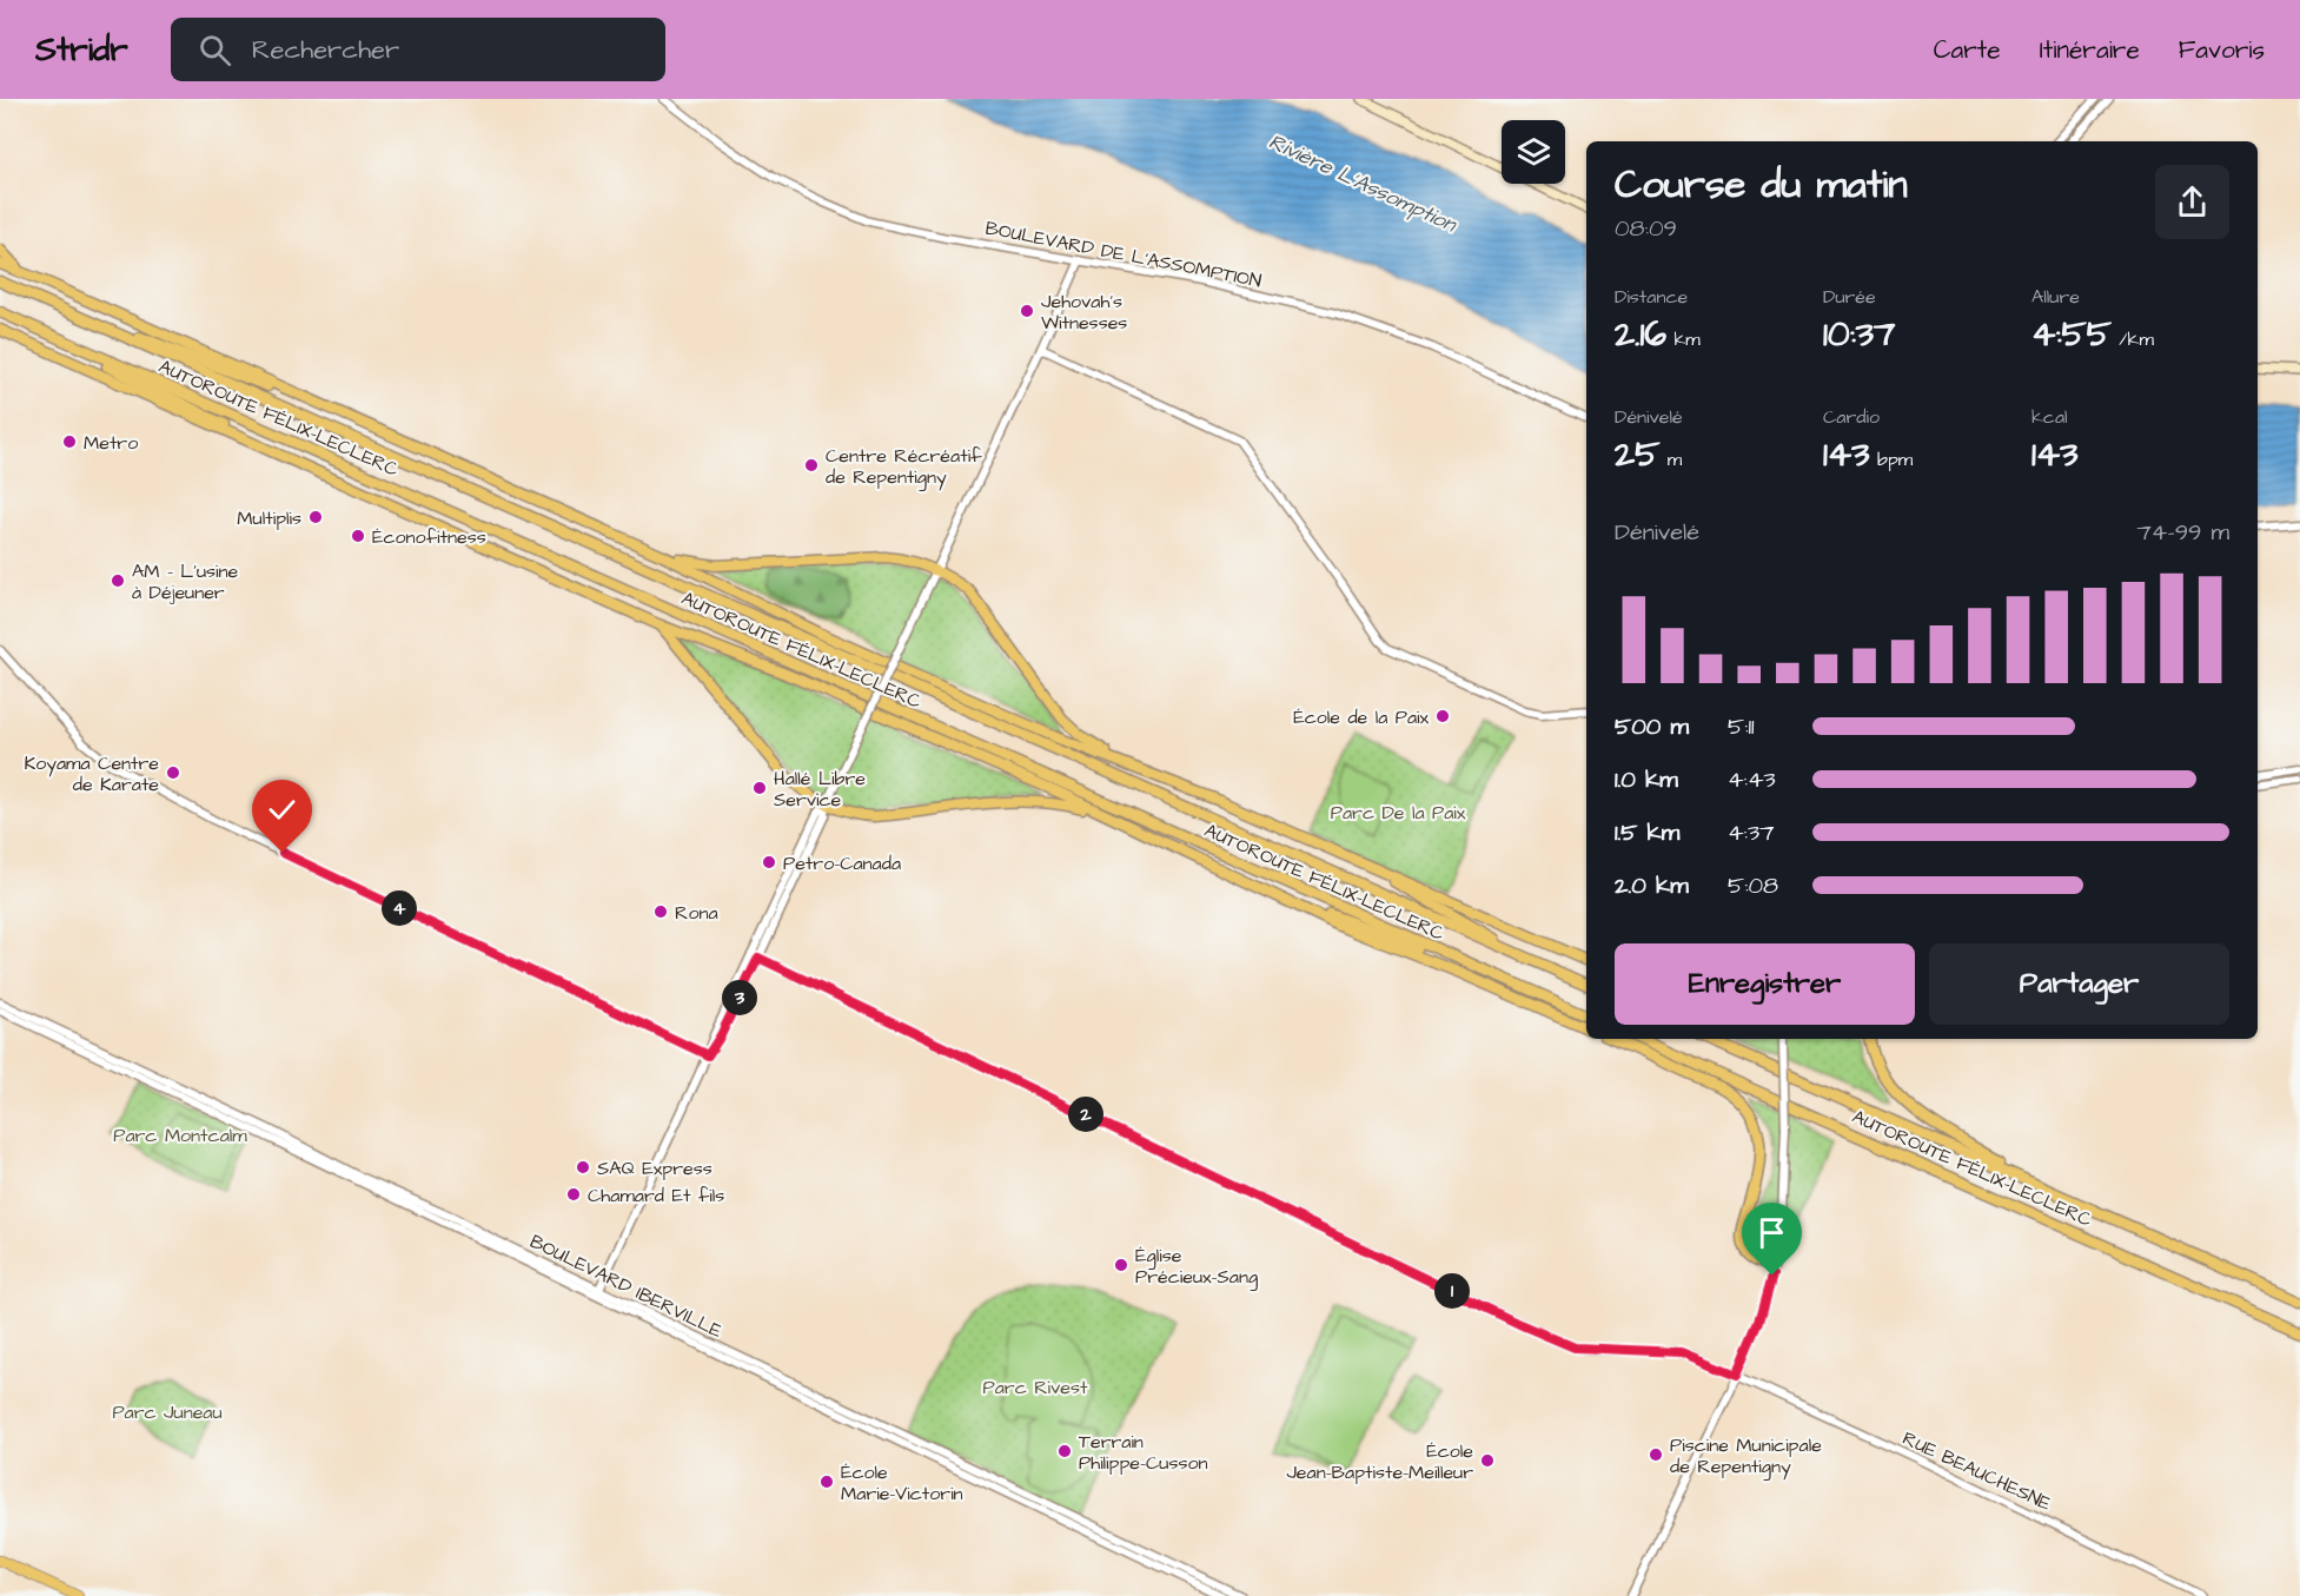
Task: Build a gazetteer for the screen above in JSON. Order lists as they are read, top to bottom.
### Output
{
  "streets": {
    "highway": ["AUTOROUTE FÉLIX-LECLERC"],
    "street": ["BOULEVARD DE L'ASSOMPTION", "BOULEVARD IBERVILLE", "RUE BEAUCHESNE"]
  },
  "water": ["Rivière L'Assomption"],
  "parks": [
    "Parc De la Paix",
    "Parc Montcalm",
    "Parc Rivest",
    "Parc Juneau"
  ],
  "places": [
    "Jehovah's Witnesses",
    "Metro",
    "Centre Récréatif de Repentigny",
    "Multiplis",
    "Éconofitness",
    "AM - L'usine à Déjeuner",
    "École de la Paix",
    "Koyama Centre de Karate",
    "Hallé Libre Service",
    "Petro-Canada",
    "Rona",
    "SAQ Express",
    "Chamard Et fils",
    "Église Précieux-Sang",
    "Terrain Philippe-Cusson",
    "Piscine Municipale de Repentigny",
    "École Jean-Baptiste-Meilleur",
    "École Marie-Victorin"
  ],
  "page": {
    "header": "Stridr",
    "search": "Rechercher",
    "nav": ["Carte", "Itinéraire", "Favoris"],
    "heading": ["Course du matin", "08:09"],
    "stats": [
      ["Distance", "2.16 km"],
      ["Durée", "10:37"],
      ["Allure", "4:55 /km"],
      ["Dénivelé", "25 m"],
      ["Cardio", "143 bpm"],
      ["kcal", "143"]
    ],
    "chart": ["Dénivelé", "74–99 m"],
    "list": [
      {
        "name": "500 m",
        "note": "5:11"
      },
      {
        "name": "1.0 km",
        "note": "4:43"
      },
      {
        "name": "1.5 km",
        "note": "4:37"
      },
      {
        "name": "2.0 km",
        "note": "5:08"
      }
    ],
    "pins": [
      "4",
      "3",
      "2",
      "1"
    ],
    "buttons": ["Enregistrer", "Partager"]
  }
}
